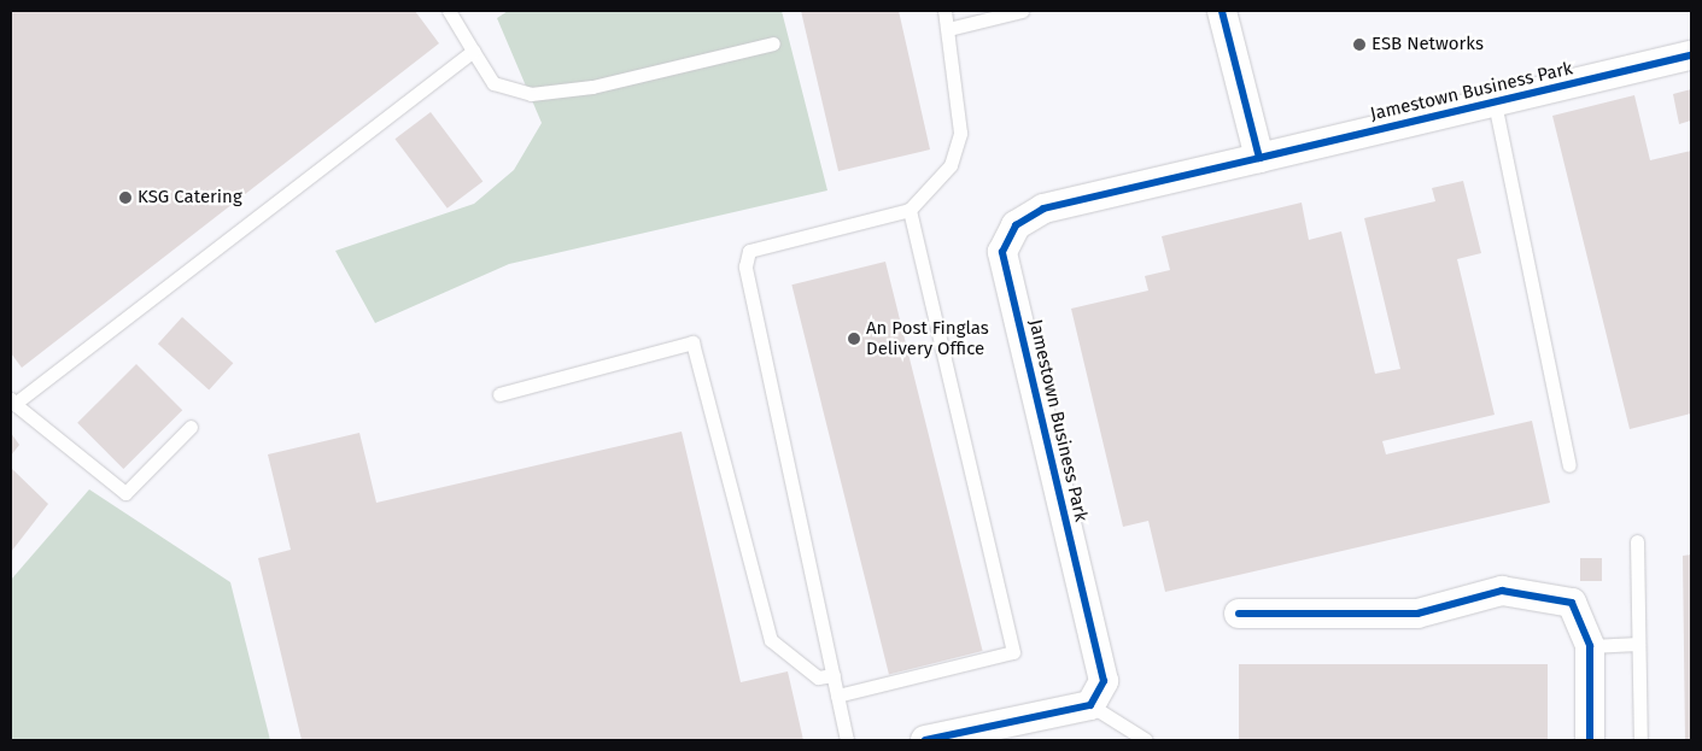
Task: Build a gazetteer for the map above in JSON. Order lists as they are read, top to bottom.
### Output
{
  "streets": {
    "street": ["Jamestown Business Park"]
  },
  "places": ["ESB Networks", "KSG Catering", "An Post Finglas Delivery Office"]
}
